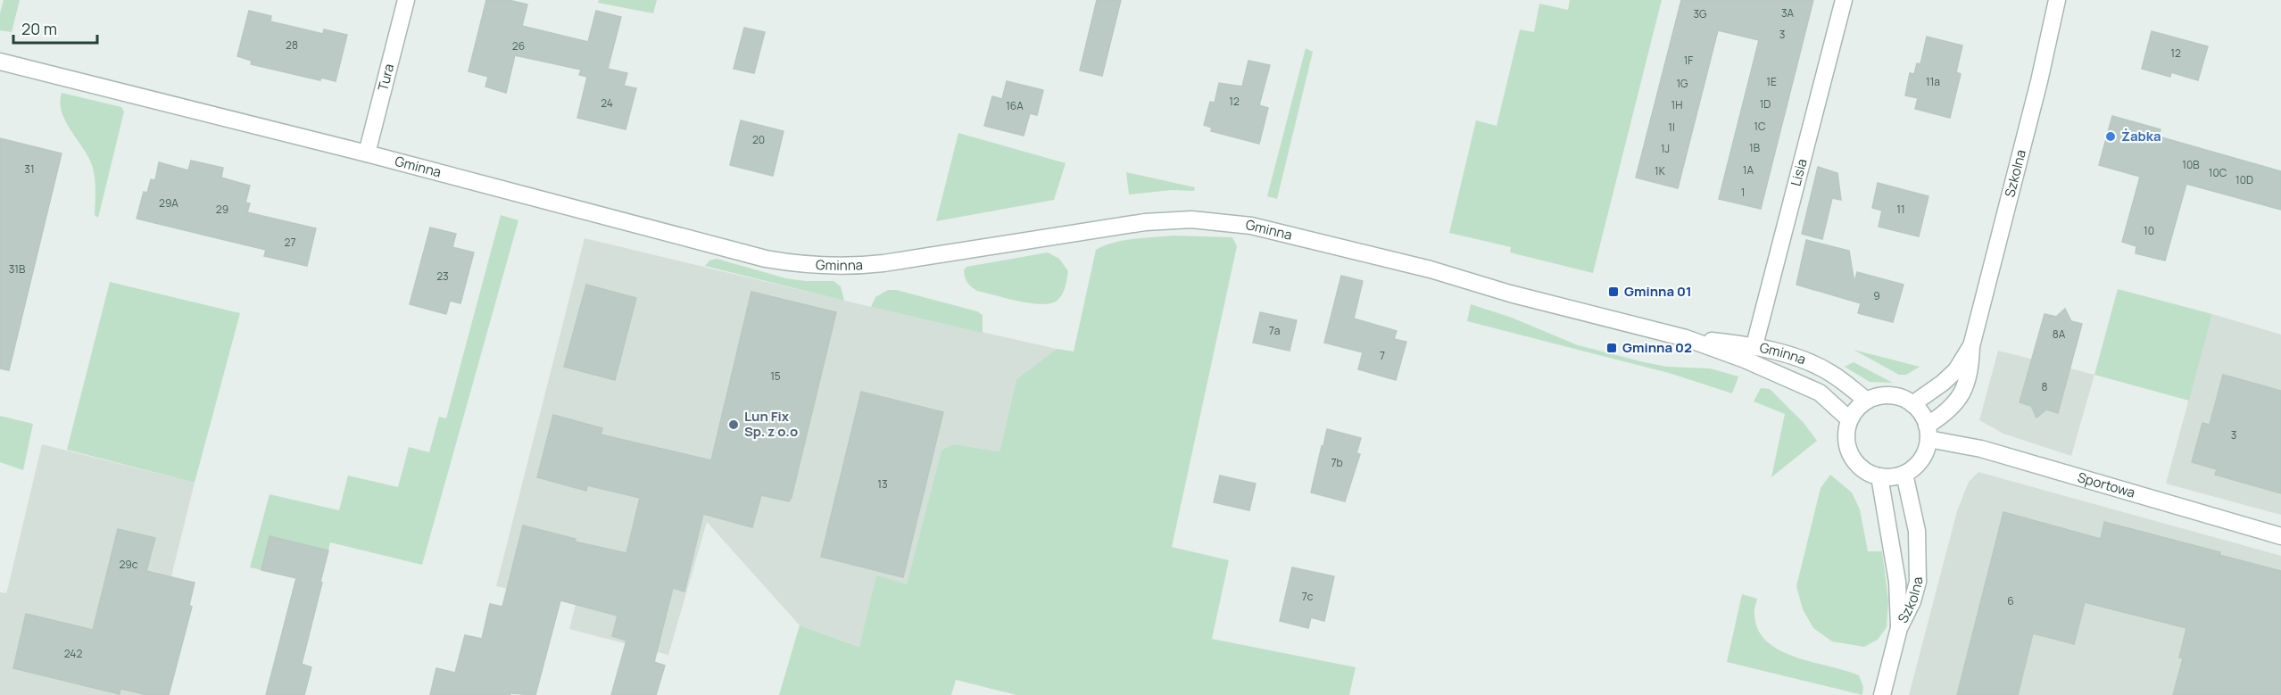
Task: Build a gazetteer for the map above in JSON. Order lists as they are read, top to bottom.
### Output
{
  "streets": {
    "street": [
      "Tura",
      "Gminna",
      "Lisia",
      "Szkolna",
      "Sportowa"
    ]
  },
  "crossings": [
    ["Tura", "Gminna"],
    ["Gminna", "Lisia"],
    ["Gminna", "Szkolna"],
    ["Gminna", "Sportowa"],
    ["Szkolna", "Sportowa"]
  ],
  "places": {
    "other": ["Żabka", "Lun Fix Sp. z o.o"],
    "transit": ["Gminna 01", "Gminna 02"]
  },
  "house_numbers": [
    "3A",
    "3G",
    "3",
    "28",
    "26",
    "12",
    "1F",
    "1E",
    "11a",
    "1G",
    "12",
    "24",
    "1D",
    "1H",
    "16A",
    "1C",
    "1I",
    "20",
    "1B",
    "1J",
    "10B",
    "31",
    "1A",
    "1K",
    "10C",
    "10D",
    "1",
    "29A",
    "29",
    "11",
    "10",
    "27",
    "31B",
    "23",
    "9",
    "7a",
    "8A",
    "7",
    "15",
    "8",
    "3",
    "7b",
    "13",
    "29c",
    "7c",
    "6",
    "242"
  ],
  "scale_bar": "20 m"
}
